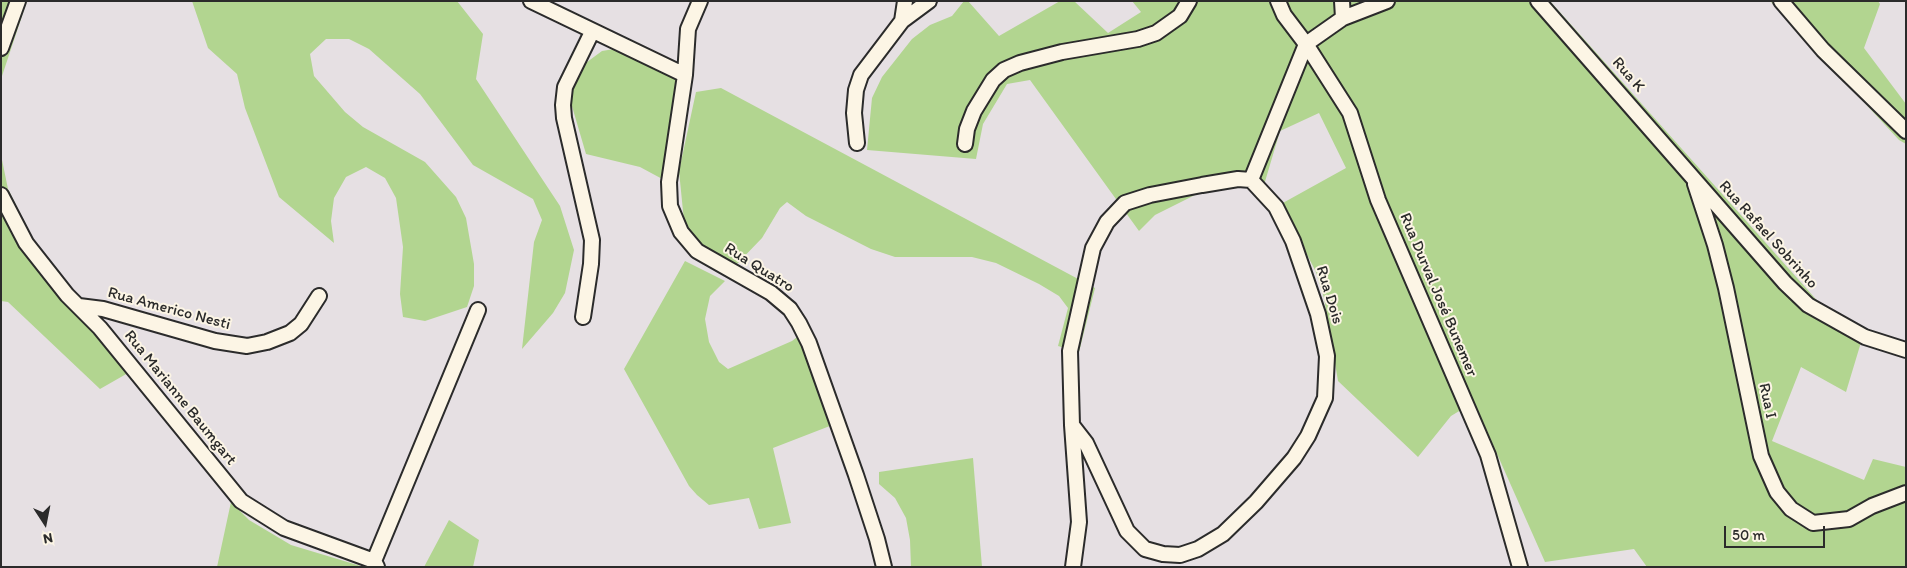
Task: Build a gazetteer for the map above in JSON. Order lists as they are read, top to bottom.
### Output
{
  "streets": {
    "street": [
      "Rua K",
      "Rua Rafael Sobrinho",
      "Rua Quatro",
      "Rua Dois",
      "Rua Durval José Bunemer",
      "Rua Americo Nesti",
      "Rua Marianne Baumgart",
      "Rua I"
    ]
  },
  "crossings": [
    ["Rua K", "Rua Rafael Sobrinho"],
    ["Rua K", "Rua I"],
    ["Rua Rafael Sobrinho", "Rua I"],
    ["Rua Americo Nesti", "Rua Marianne Baumgart"]
  ],
  "scale_bar": "50 m",
  "north": "bottom"
}
